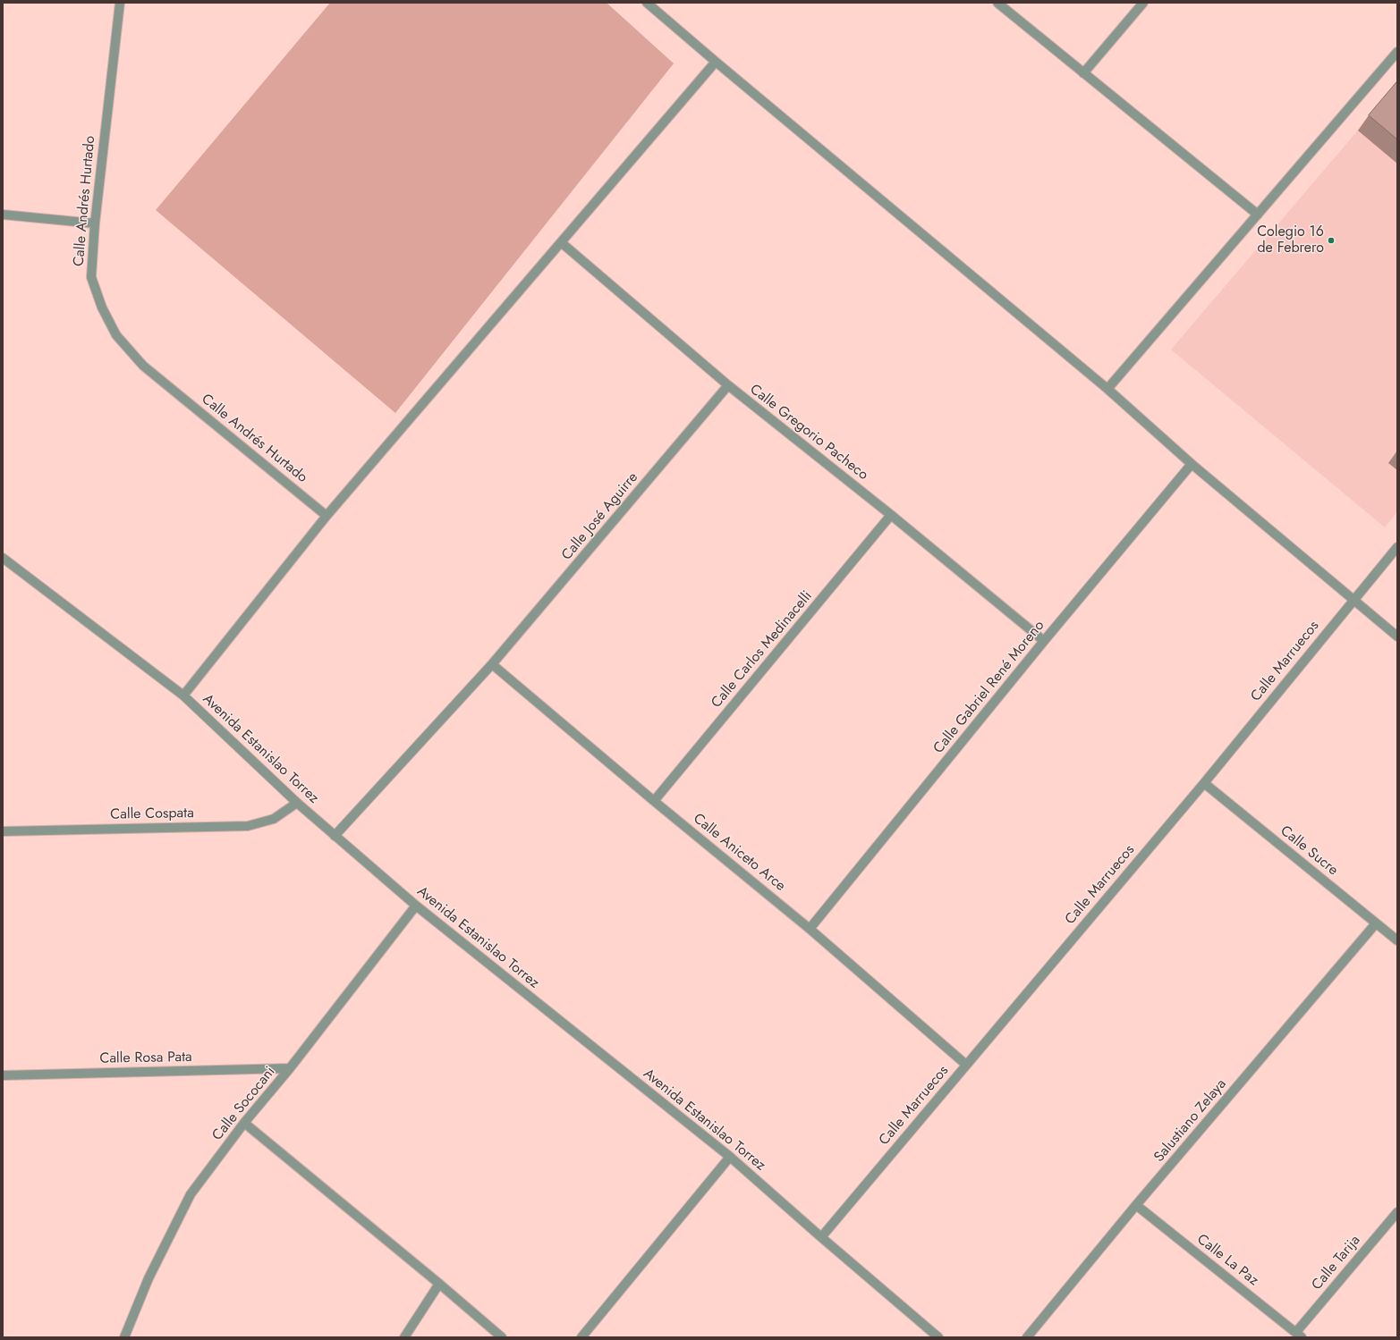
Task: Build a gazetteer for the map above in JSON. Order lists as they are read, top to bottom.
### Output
{
  "streets": {
    "street": [
      "Calle Andrés Hurtado",
      "Calle Gregorio Pacheco",
      "Calle José Aguirre",
      "Calle Carlos Medinacelli",
      "Calle Marruecos",
      "Calle Gabriel René Moreno",
      "Avenida Estanislao Torrez",
      "Calle Cospata",
      "Calle Sucre",
      "Calle Aniceto Arce",
      "Calle Rosa Pata",
      "Calle Sococani",
      "Salustiano Zelaya",
      "Calle La Paz",
      "Calle Tarija"
    ]
  },
  "crossings": [
    ["Calle Gregorio Pacheco", "Calle José Aguirre"],
    ["Calle Gregorio Pacheco", "Calle Carlos Medinacelli"],
    ["Calle Gregorio Pacheco", "Calle Gabriel René Moreno"],
    ["Calle José Aguirre", "Avenida Estanislao Torrez"],
    ["Calle José Aguirre", "Calle Aniceto Arce"],
    ["Calle Carlos Medinacelli", "Calle Aniceto Arce"],
    ["Calle Marruecos", "Avenida Estanislao Torrez"],
    ["Calle Marruecos", "Calle Sucre"],
    ["Calle Marruecos", "Calle Aniceto Arce"],
    ["Calle Gabriel René Moreno", "Calle Aniceto Arce"],
    ["Avenida Estanislao Torrez", "Calle Cospata"],
    ["Avenida Estanislao Torrez", "Calle Sococani"],
    ["Calle Sucre", "Salustiano Zelaya"],
    ["Calle Rosa Pata", "Calle Sococani"],
    ["Salustiano Zelaya", "Calle La Paz"],
    ["Calle La Paz", "Calle Tarija"]
  ],
  "places": ["Colegio 16 de Febrero"]
}
